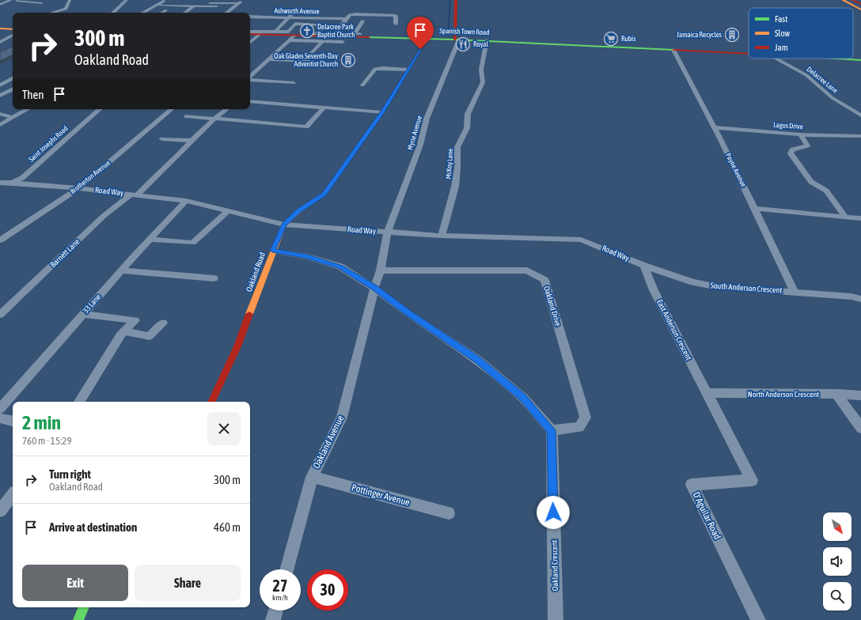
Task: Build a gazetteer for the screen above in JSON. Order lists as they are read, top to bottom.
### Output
{
  "streets": {
    "main road": ["Spanish Town Road", "Oakland Road"],
    "street": [
      "Ashworth Avenue",
      "Delacree Lane",
      "Lagos Drive",
      "Myrie Avenue",
      "Saint Josephs Road",
      "McKoy Lane",
      "Payne Avenue",
      "Brotherton Avenue",
      "Road Way",
      "Barnett Lane",
      "South Anderson Crescent",
      "33 Lane",
      "Oakland Drive",
      "East Anderson Crescent",
      "North Anderson Crescent",
      "Oakland Avenue",
      "Pottinger Avenue",
      "D'Aguilar Road",
      "Oakland Crescent"
    ]
  },
  "crossings": [
    ["Spanish Town Road", "Myrie Avenue"],
    ["Spanish Town Road", "McKoy Lane"],
    ["Spanish Town Road", "Payne Avenue"],
    ["Spanish Town Road", "Oakland Road"],
    ["Lagos Drive", "Payne Avenue"],
    ["Myrie Avenue", "Road Way"],
    ["Myrie Avenue", "Oakland Drive"],
    ["Myrie Avenue", "Oakland Avenue"],
    ["Saint Josephs Road", "Road Way"],
    ["McKoy Lane", "Road Way"],
    ["Payne Avenue", "South Anderson Crescent"],
    ["Brotherton Avenue", "Road Way"],
    ["Road Way", "Barnett Lane"],
    ["Road Way", "Oakland Road"],
    ["Road Way", "South Anderson Crescent"],
    ["Road Way", "33 Lane"],
    ["Road Way", "East Anderson Crescent"],
    ["South Anderson Crescent", "East Anderson Crescent"],
    ["Oakland Drive", "Oakland Avenue"],
    ["Oakland Drive", "Oakland Crescent"],
    ["East Anderson Crescent", "North Anderson Crescent"],
    ["East Anderson Crescent", "D'Aguilar Road"],
    ["North Anderson Crescent", "D'Aguilar Road"],
    ["Oakland Avenue", "Pottinger Avenue"]
  ],
  "places": {
    "church": ["Delacree Park Baptist Church"],
    "building": ["Jamaica Recycles", "Oak Glades Seventh-Day Adventist Church"],
    "supermarket": ["Rubis"],
    "restaurant": ["Royal"]
  },
  "legend": ["Fast", "Slow", "Jam"],
  "north": "bottom right",
  "page": {
    "turn": ["300 m", "Oakland Road"],
    "then": "Then",
    "heading": ["2 min", "760 m · 15:29"],
    "list": [
      {
        "name": "Turn right",
        "note": "Oakland Road",
        "value": "300 m"
      },
      {
        "name": "Arrive at destination",
        "value": "460 m"
      }
    ],
    "buttons": ["Exit", "Share"],
    "speed": "27 km/h",
    "limit": "30"
  }
}
